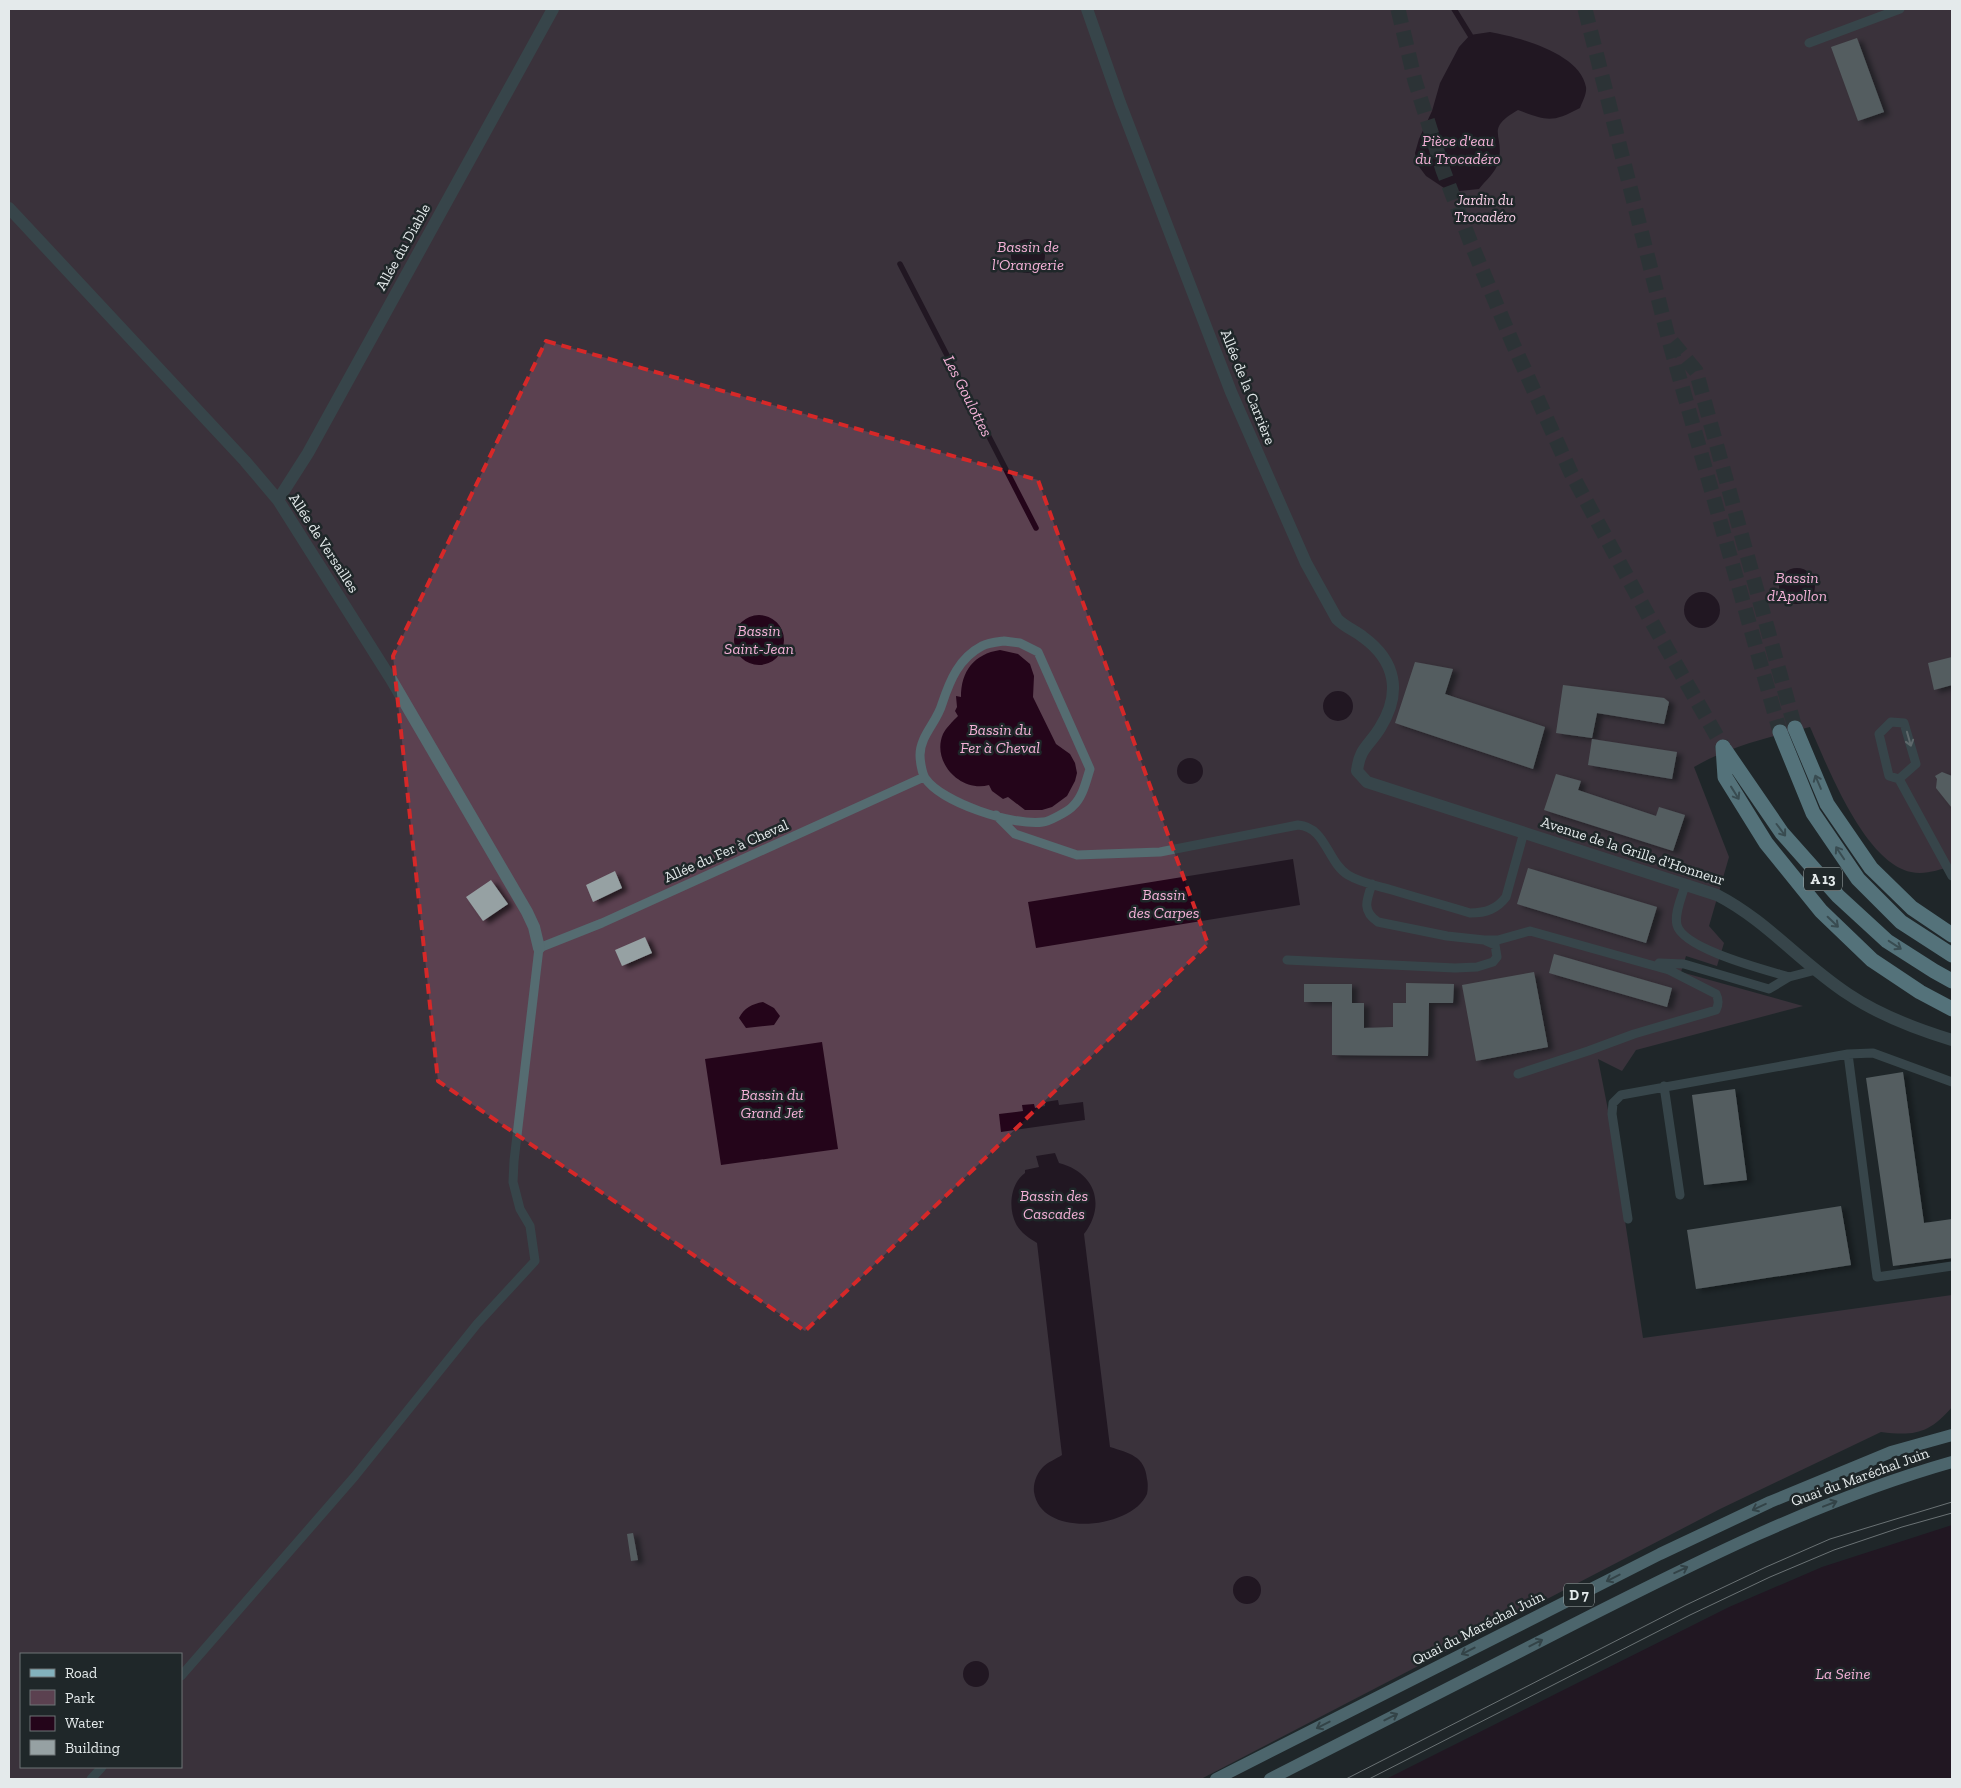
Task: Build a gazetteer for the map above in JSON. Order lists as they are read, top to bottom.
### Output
{
  "streets": {
    "highway": ["A 13"],
    "main road": ["Quai du Maréchal Juin", "D 7"],
    "street": [
      "Allée du Diable",
      "Allée de la Carrière",
      "Allée de Versailles",
      "Avenue de la Grille d'Honneur"
    ],
    "lane": ["Allée du Fer à Cheval"]
  },
  "crossings": [
    ["Allée du Diable", "Allée de Versailles"],
    ["Allée de la Carrière", "Avenue de la Grille d'Honneur"],
    ["Allée de Versailles", "Allée du Fer à Cheval"]
  ],
  "water": [
    "Pièce d'eau du Trocadéro",
    "Bassin de l'Orangerie",
    "Les Goulottes",
    "Bassin d'Apollon",
    "Bassin Saint-Jean",
    "Bassin du Fer à Cheval",
    "Bassin des Carpes",
    "Bassin du Grand Jet",
    "Bassin des Cascades",
    "La Seine"
  ],
  "parks": ["Jardin du Trocadéro"],
  "legend": [
    "Road",
    "Park",
    "Water",
    "Building"
  ]
}
